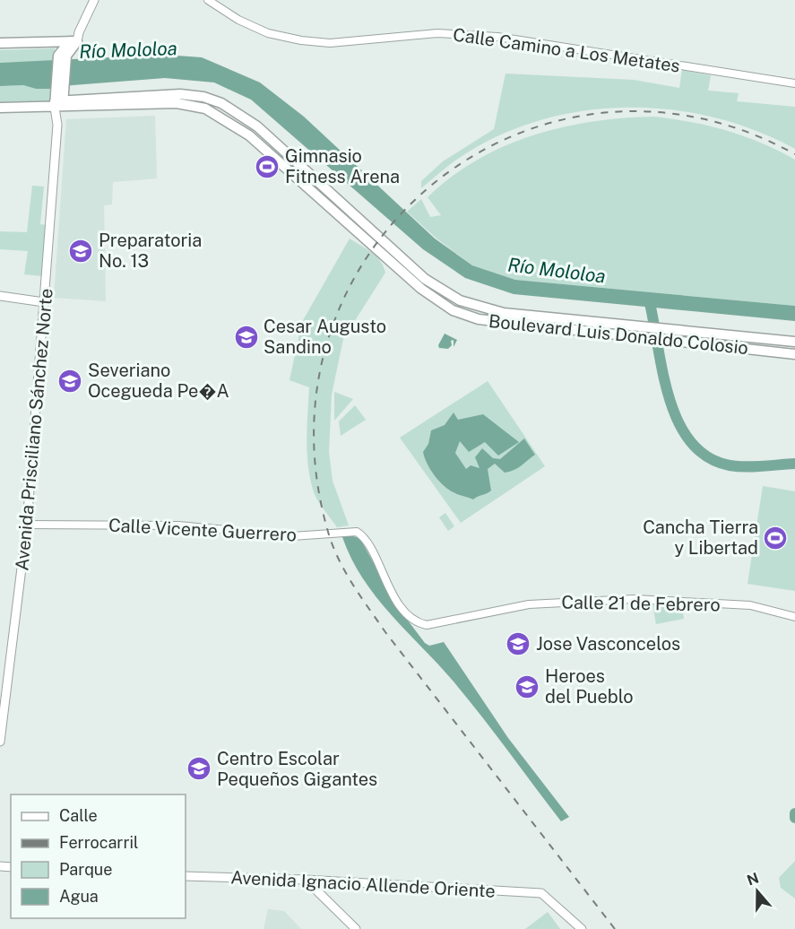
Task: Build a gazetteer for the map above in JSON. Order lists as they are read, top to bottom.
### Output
{
  "streets": {
    "main road": ["Boulevard Luis Donaldo Colosio", "Avenida Prisciliano Sánchez Norte", "Avenida Ignacio Allende Oriente"],
    "street": ["Calle Camino a Los Metates", "Calle Vicente Guerrero", "Calle 21 de Febrero"]
  },
  "crossings": [
    ["Boulevard Luis Donaldo Colosio", "Avenida Prisciliano Sánchez Norte"],
    ["Avenida Prisciliano Sánchez Norte", "Calle Vicente Guerrero"],
    ["Calle Vicente Guerrero", "Calle 21 de Febrero"]
  ],
  "water": ["Río Mololoa"],
  "places": {
    "sports": ["Gimnasio Fitness Arena", "Cancha Tierra y Libertad"],
    "school or university": [
      "Preparatoria No. 13",
      "Cesar Augusto Sandino",
      "Severiano Ocegueda Pe�A",
      "Jose Vasconcelos",
      "Heroes del Pueblo",
      "Centro Escolar Pequeños Gigantes"
    ]
  },
  "legend": [
    "Calle",
    "Ferrocarril",
    "Parque",
    "Agua"
  ],
  "north": "top"
}
